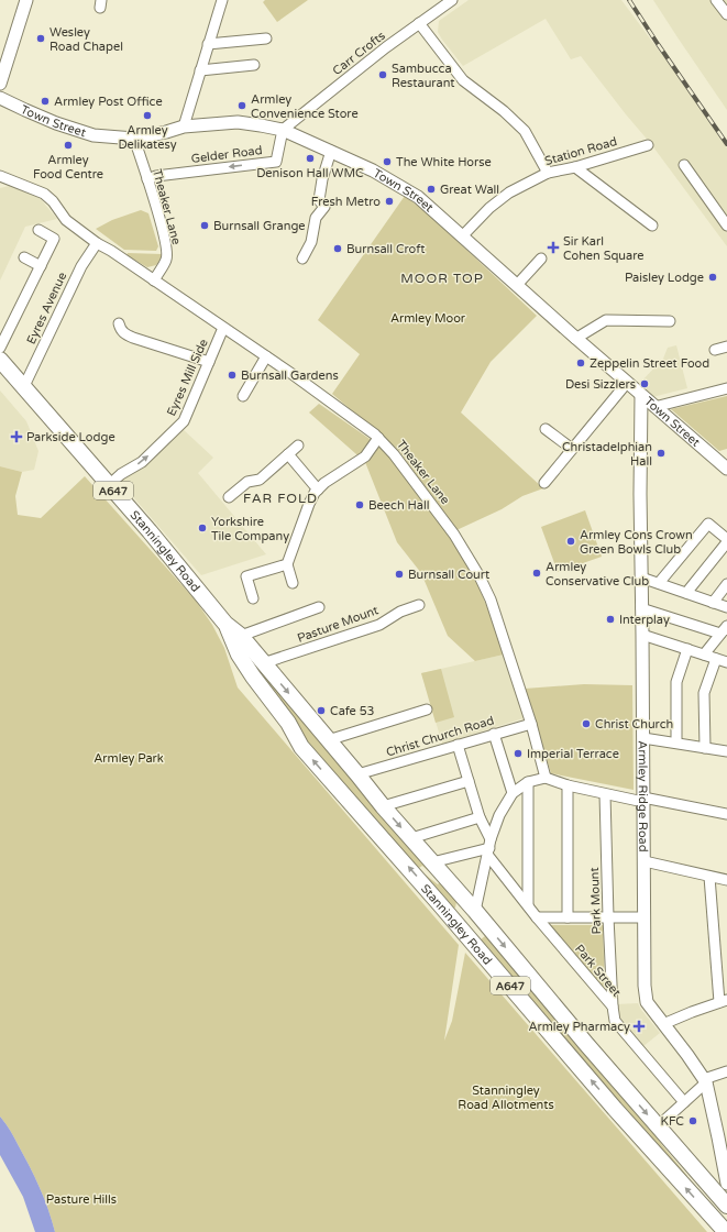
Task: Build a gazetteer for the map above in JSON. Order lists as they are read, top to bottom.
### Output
{
  "streets": {
    "main road": ["A647", "Stanningley Road"],
    "street": [
      "Carr Crofts",
      "Town Street",
      "Station Road",
      "Gelder Road",
      "Theaker Lane",
      "Eyres Avenue",
      "Eyres Mill Side",
      "Pasture Mount",
      "Christ Church Road",
      "Armley Ridge Road",
      "Park Mount",
      "Park Street"
    ]
  },
  "crossings": [
    ["Carr Crofts", "Town Street"],
    ["Carr Crofts", "Gelder Road"],
    ["Town Street", "Station Road"],
    ["Town Street", "Gelder Road"],
    ["Town Street", "Theaker Lane"],
    ["Town Street", "Armley Ridge Road"],
    ["Gelder Road", "Theaker Lane"],
    ["Theaker Lane", "Eyres Avenue"],
    ["Theaker Lane", "Eyres Mill Side"],
    ["Theaker Lane", "Christ Church Road"],
    ["Eyres Avenue", "Stanningley Road"],
    ["Eyres Mill Side", "Stanningley Road"],
    ["Stanningley Road", "Pasture Mount"],
    ["Stanningley Road", "Christ Church Road"],
    ["Stanningley Road", "Armley Ridge Road"],
    ["Christ Church Road", "Park Street"],
    ["Park Mount", "Park Street"]
  ],
  "one_way": ["Gelder Road", "Eyres Mill Side"],
  "districts": ["MOOR TOP", "FAR FOLD"],
  "parks": [
    "Armley Moor",
    "Armley Park",
    "Stanningley Road Allotments",
    "Pasture Hills"
  ],
  "places": {
    "other": [
      "Wesley Road Chapel",
      "Sambucca Restaurant",
      "Armley Post Office",
      "Armley Convenience Store",
      "Armley Delikatesy",
      "Armley Food Centre",
      "Denison Hall WMC",
      "The White Horse",
      "Great Wall",
      "Fresh Metro",
      "Burnsall Grange",
      "Burnsall Croft",
      "Paisley Lodge",
      "Zeppelin Street Food",
      "Burnsall Gardens",
      "Desi Sizzlers",
      "Christadelphian Hall",
      "Beech Hall",
      "Yorkshire Tile Company",
      "Armley Cons Crown Green Bowls Club",
      "Armley Conservative Club",
      "Burnsall Court",
      "Interplay",
      "Cafe 53",
      "Christ Church",
      "Imperial Terrace",
      "KFC"
    ],
    "health": ["Sir Karl Cohen Square", "Parkside Lodge", "Armley Pharmacy"]
  }
}
